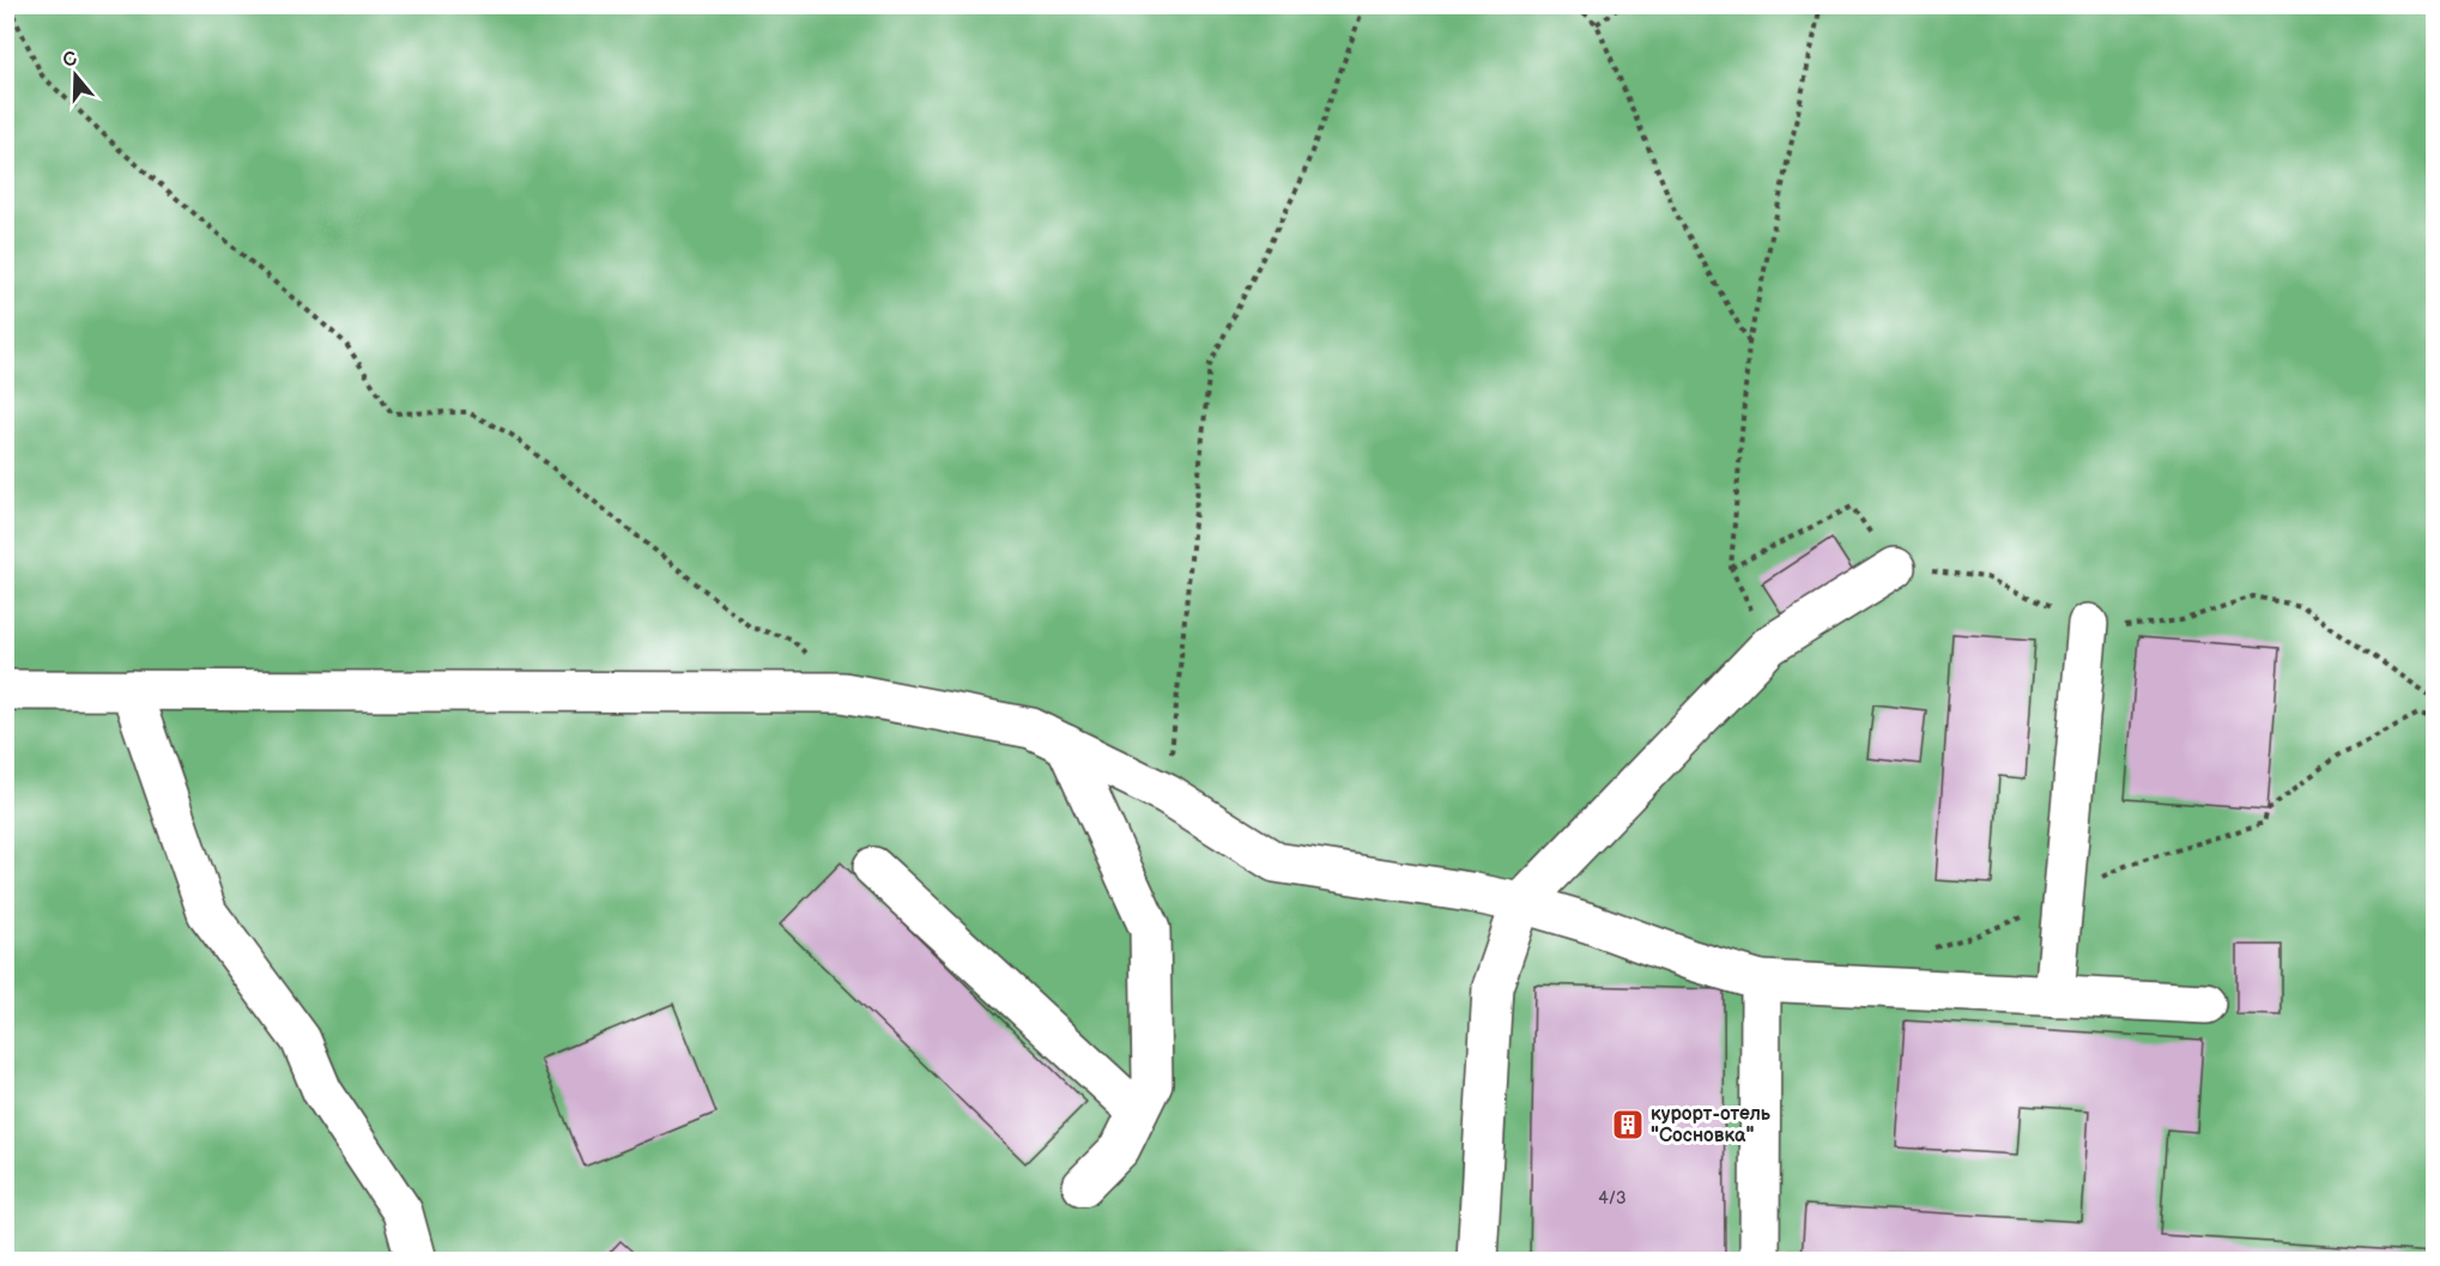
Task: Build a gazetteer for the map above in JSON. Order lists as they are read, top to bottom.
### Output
{
  "places": {
    "building": ["курорт-отель \"Сосновка\""]
  },
  "house_numbers": ["4/3"],
  "north": "top"
}
